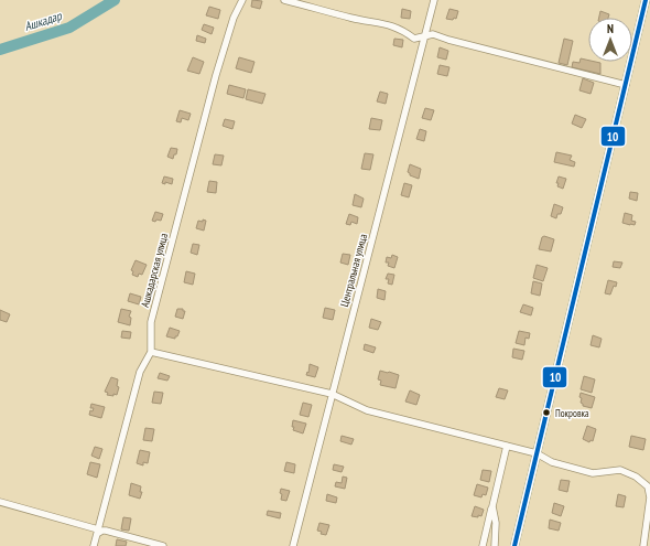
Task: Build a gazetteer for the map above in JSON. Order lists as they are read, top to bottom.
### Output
{
  "streets": {
    "street": ["Ашкадарская улица", "Центральная улица"]
  },
  "water": ["Ашкадар"],
  "places": ["Покровка"],
  "lines": ["transit line 10"],
  "north": "top"
}
